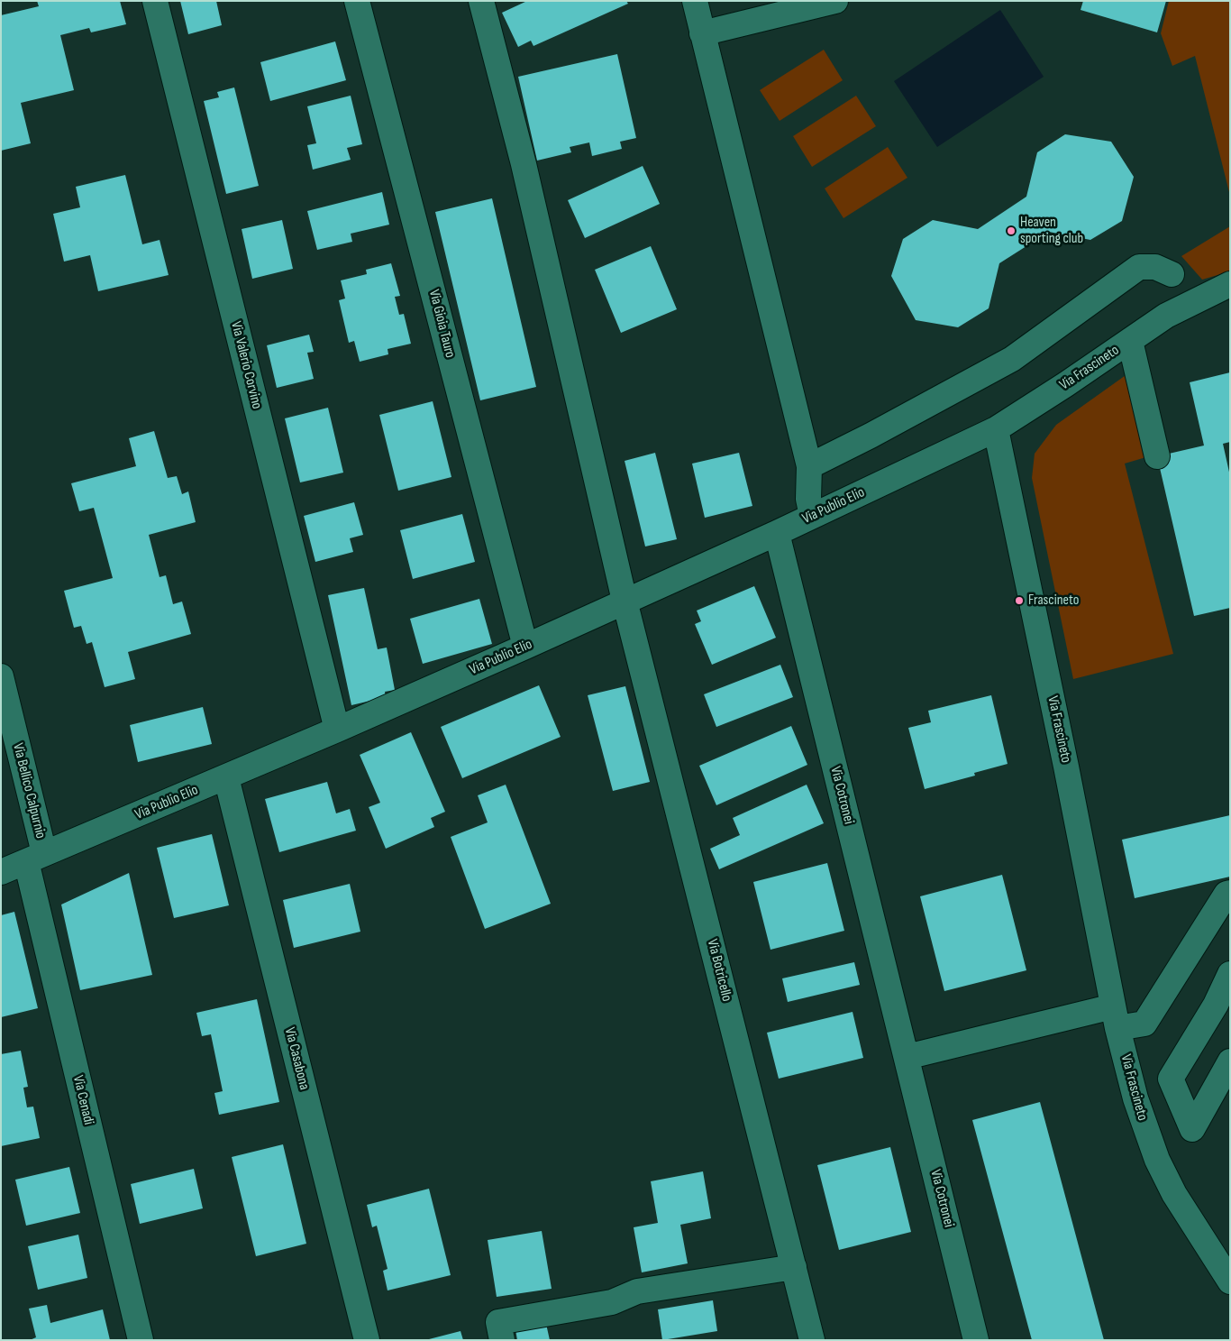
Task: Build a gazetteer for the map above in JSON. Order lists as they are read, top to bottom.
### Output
{
  "streets": {
    "street": [
      "Via Gioia Tauro",
      "Via Valerio Corvino",
      "Via Frascineto",
      "Via Publio Elio",
      "Via Bellico Calpurnio",
      "Via Cotronei",
      "Via Botricello",
      "Via Casabona",
      "Via Cenadi"
    ]
  },
  "crossings": [
    ["Via Gioia Tauro", "Via Publio Elio"],
    ["Via Valerio Corvino", "Via Publio Elio"],
    ["Via Frascineto", "Via Publio Elio"],
    ["Via Publio Elio", "Via Bellico Calpurnio"],
    ["Via Publio Elio", "Via Cotronei"],
    ["Via Publio Elio", "Via Botricello"],
    ["Via Publio Elio", "Via Casabona"],
    ["Via Publio Elio", "Via Cenadi"],
    ["Via Bellico Calpurnio", "Via Cenadi"]
  ],
  "places": ["Heaven sporting club", "Frascineto"]
}
